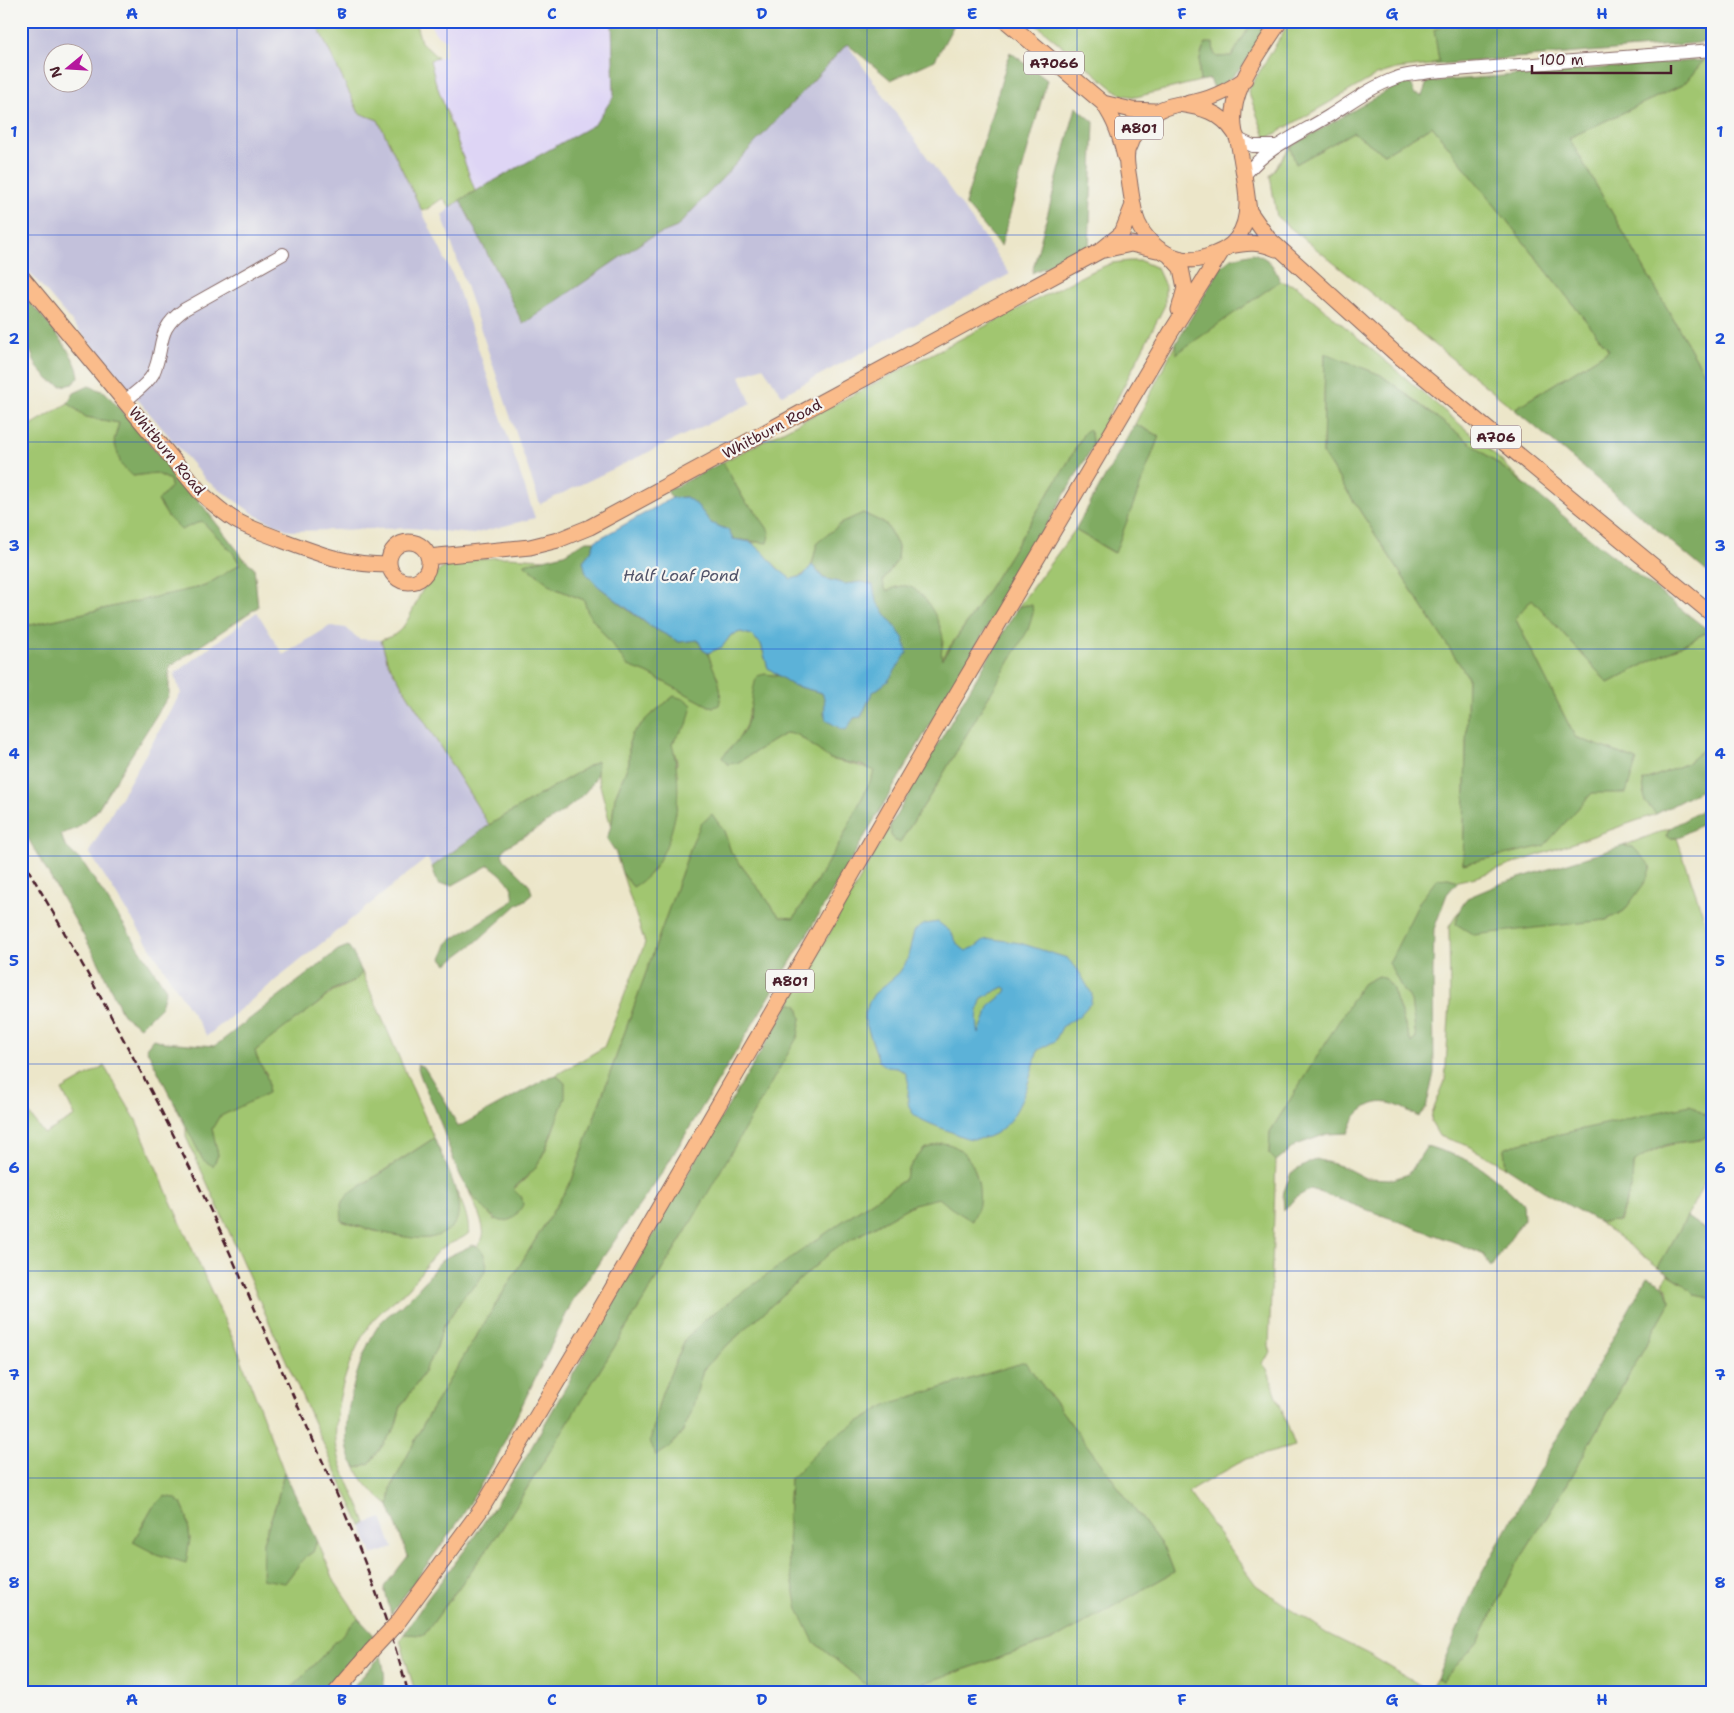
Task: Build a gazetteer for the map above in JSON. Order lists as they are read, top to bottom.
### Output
{
  "streets": {
    "main road": [
      "A7066",
      "A801",
      "Whitburn Road",
      "A706"
    ]
  },
  "crossings": [
    ["A7066", "A801"],
    ["A7066", "Whitburn Road"],
    ["A7066", "A706"],
    ["A801", "Whitburn Road"],
    ["A801", "A706"],
    ["Whitburn Road", "A706"]
  ],
  "water": ["Half Loaf Pond"],
  "scale_bar": "100 m",
  "north": "left",
  "grid": {
    "columns": [
      "A",
      "B",
      "C",
      "D",
      "E",
      "F",
      "G",
      "H"
    ],
    "rows": [
      "1",
      "2",
      "3",
      "4",
      "5",
      "6",
      "7",
      "8"
    ]
  }
}
